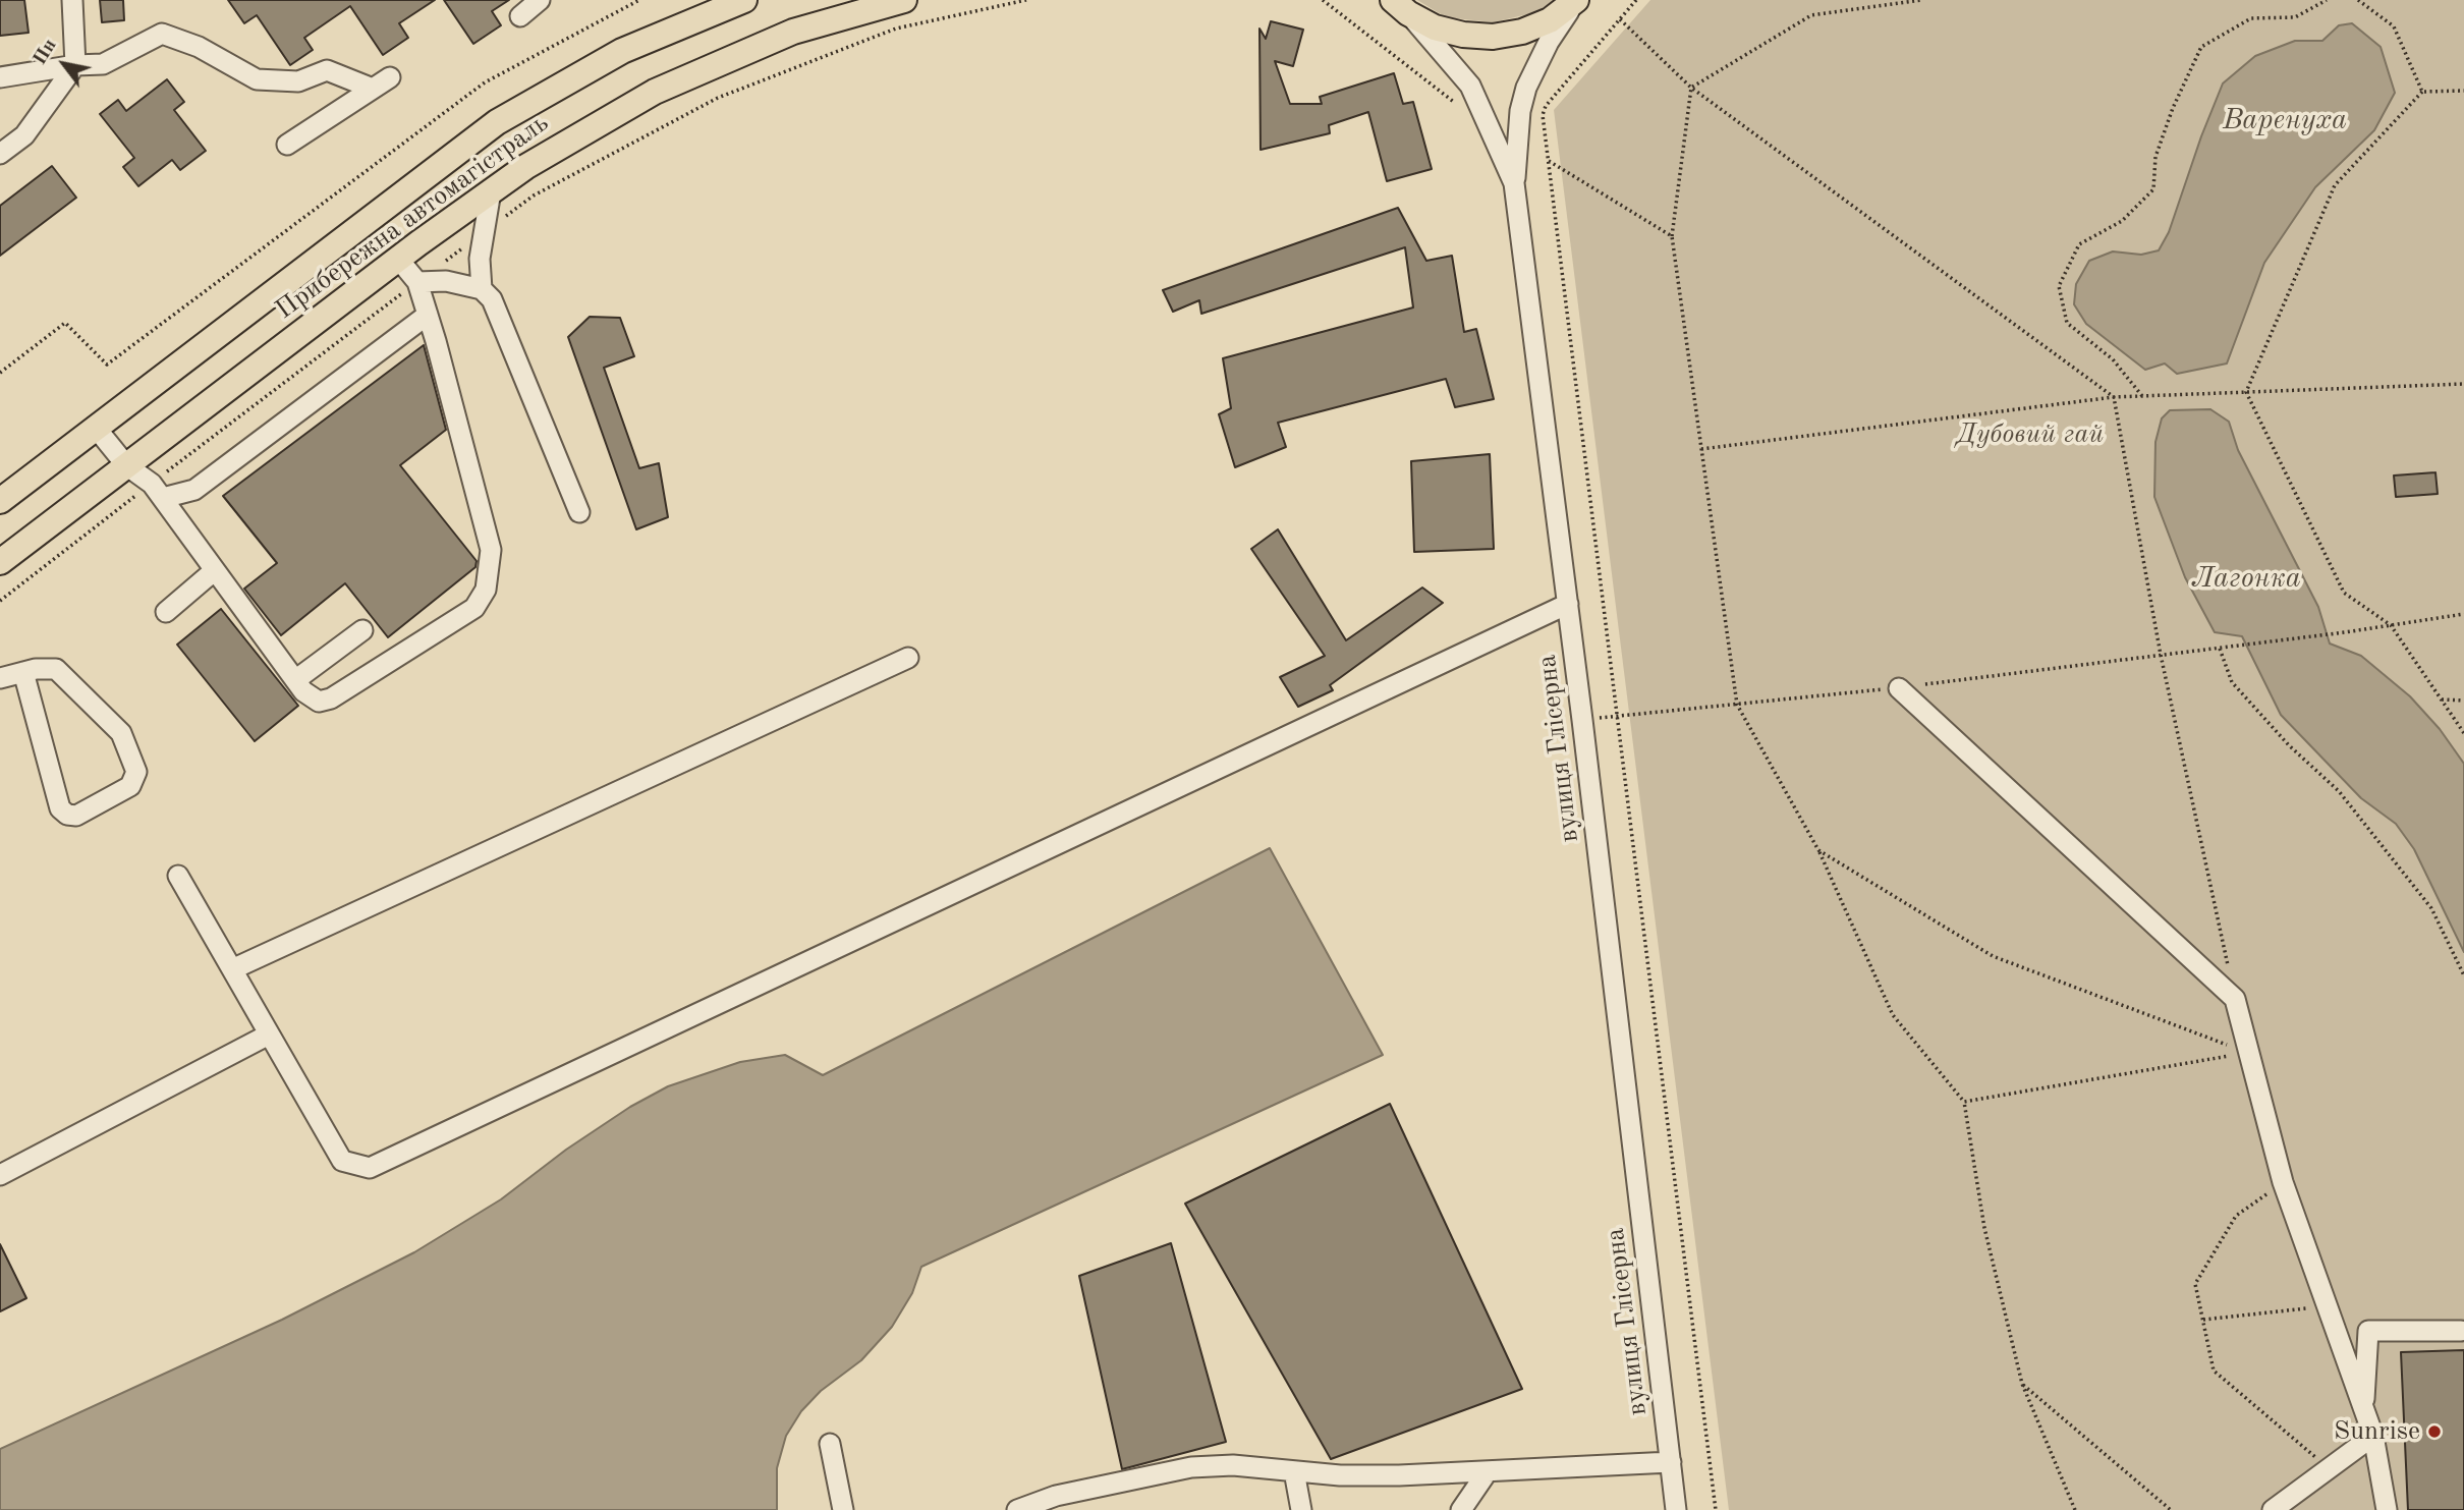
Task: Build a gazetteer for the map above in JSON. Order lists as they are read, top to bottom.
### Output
{
  "streets": {
    "main road": ["Прибережна автомагістраль"],
    "street": ["вулиця Глісерна"]
  },
  "water": ["Варенуха", "Лагонка"],
  "parks": ["Дубовий гай"],
  "places": ["Sunrise"],
  "north": "top left"
}
